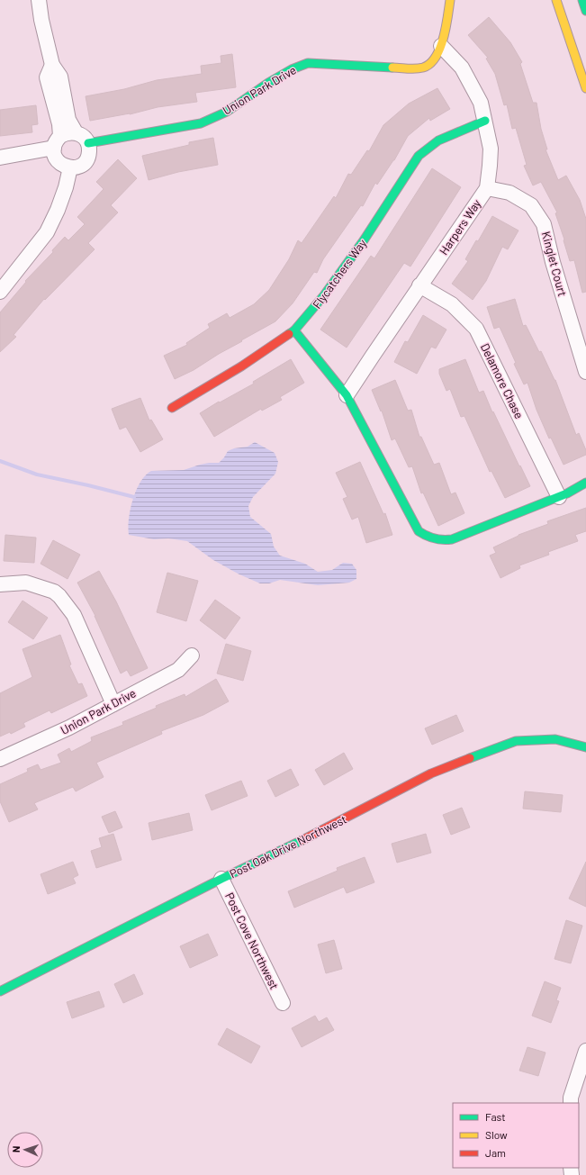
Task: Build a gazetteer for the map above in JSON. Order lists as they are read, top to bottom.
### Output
{
  "streets": {
    "street": [
      "Union Park Drive",
      "Harpers Way",
      "Kinglet Court",
      "Flycatchers Way",
      "Delamore Chase",
      "Post Oak Drive Northwest",
      "Post Cove Northwest"
    ]
  },
  "crossings": [
    ["Union Park Drive", "Harpers Way"],
    ["Harpers Way", "Kinglet Court"],
    ["Harpers Way", "Flycatchers Way"],
    ["Harpers Way", "Delamore Chase"],
    ["Post Oak Drive Northwest", "Post Cove Northwest"]
  ],
  "legend": ["Fast", "Slow", "Jam"],
  "north": "left"
}
